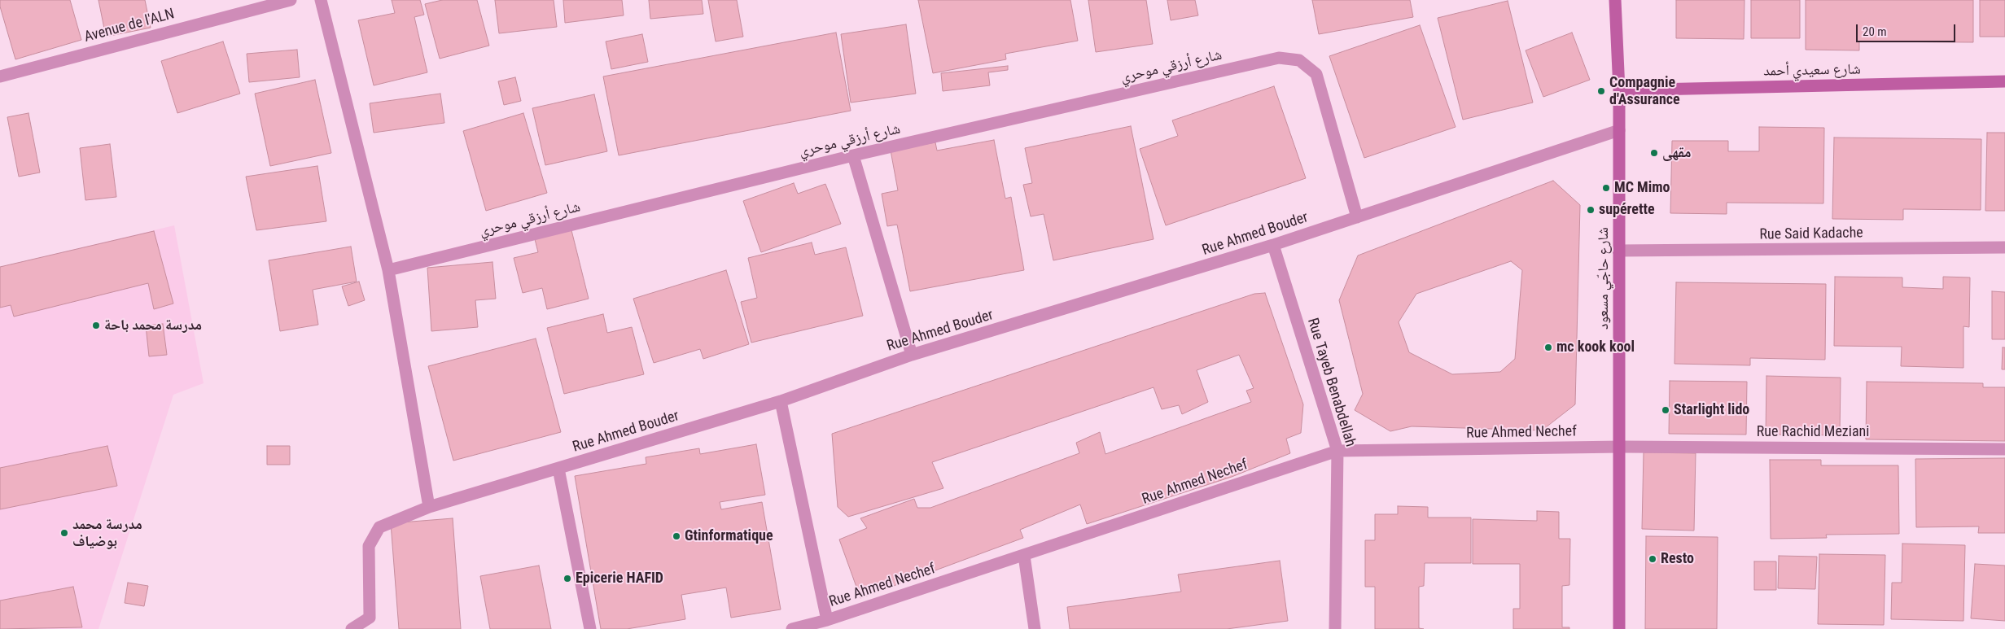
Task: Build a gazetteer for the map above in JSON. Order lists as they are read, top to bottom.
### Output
{
  "streets": {
    "main road": ["شارع سعيدي أحمد", "شارع حاجّي مسعود"],
    "street": [
      "Avenue de l'ALN",
      "شارع أرزقي موحري",
      "Rue Ahmed Bouder",
      "Rue Said Kadache",
      "Rue Tayeb Benabdellah",
      "Rue Rachid Meziani",
      "Rue Ahmed Nechef"
    ]
  },
  "crossings": [
    ["شارع أرزقي موحري", "Rue Ahmed Bouder"],
    ["شارع سعيدي أحمد", "شارع حاجّي مسعود"],
    ["Rue Ahmed Bouder", "شارع حاجّي مسعود"],
    ["Rue Ahmed Bouder", "Rue Tayeb Benabdellah"],
    ["Rue Said Kadache", "شارع حاجّي مسعود"],
    ["شارع حاجّي مسعود", "Rue Rachid Meziani"],
    ["شارع حاجّي مسعود", "Rue Ahmed Nechef"],
    ["Rue Tayeb Benabdellah", "Rue Ahmed Nechef"],
    ["Rue Rachid Meziani", "Rue Ahmed Nechef"]
  ],
  "places": [
    "Compagnie d'Assurance",
    "مقهى",
    "MC Mimo",
    "supérette",
    "مدرسة محمد باحة",
    "mc kook kool",
    "Starlight lido",
    "مدرسة محمد بوضياف",
    "Gtinformatique",
    "Resto",
    "Epicerie HAFID"
  ],
  "scale_bar": "20 m"
}
